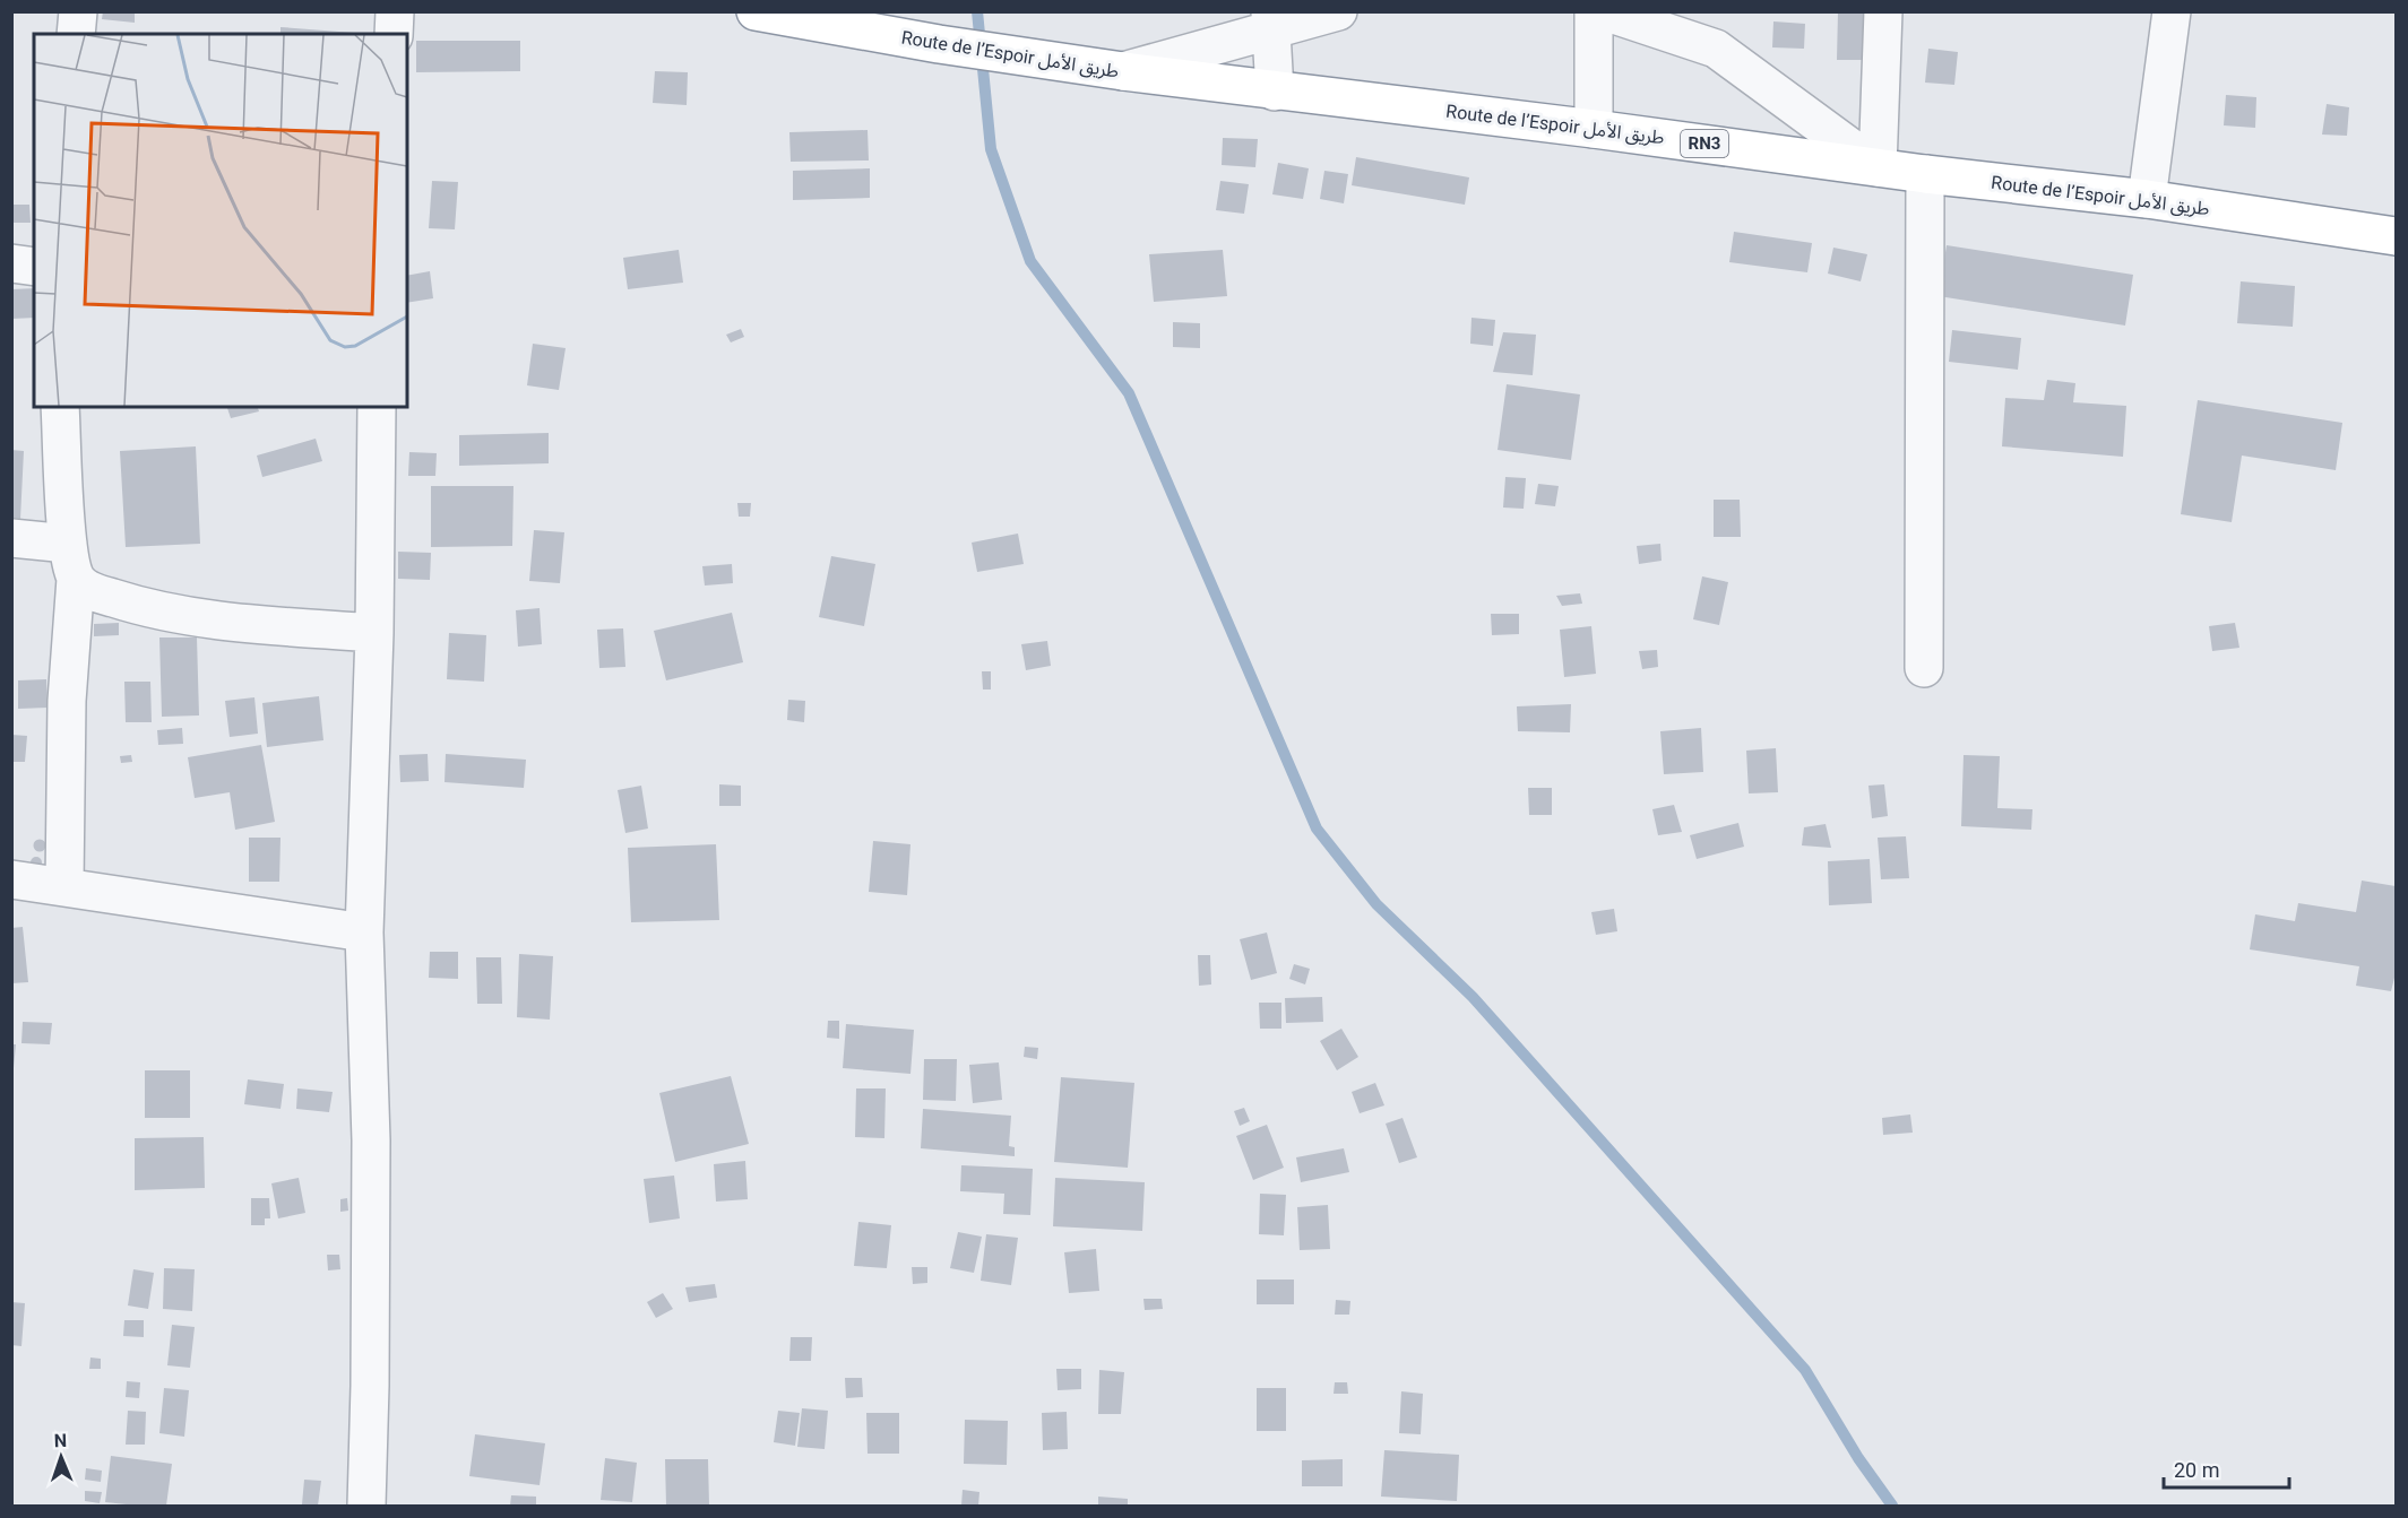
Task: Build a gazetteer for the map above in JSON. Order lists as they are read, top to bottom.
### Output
{
  "streets": {
    "highway": ["Route de l’Espoir طريق الأمل", "RN3"]
  },
  "scale_bar": "20 m",
  "north": "top"
}
